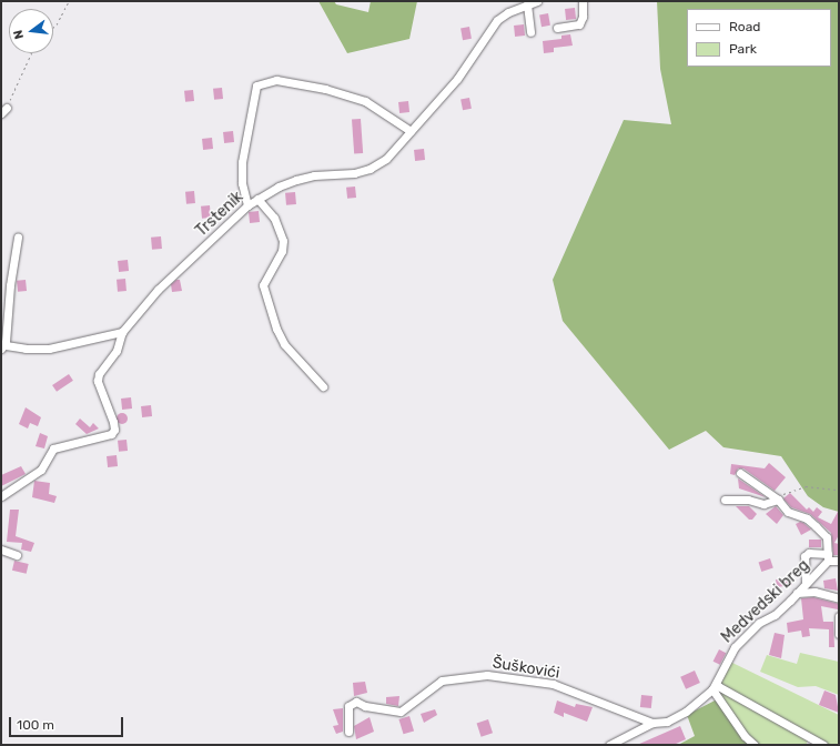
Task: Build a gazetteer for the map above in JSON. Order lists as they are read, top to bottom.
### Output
{
  "streets": {
    "street": ["Trstenik", "Medvedski breg", "Šuškovići"]
  },
  "legend": ["Road", "Park"],
  "scale_bar": "100 m",
  "north": "left"
}
